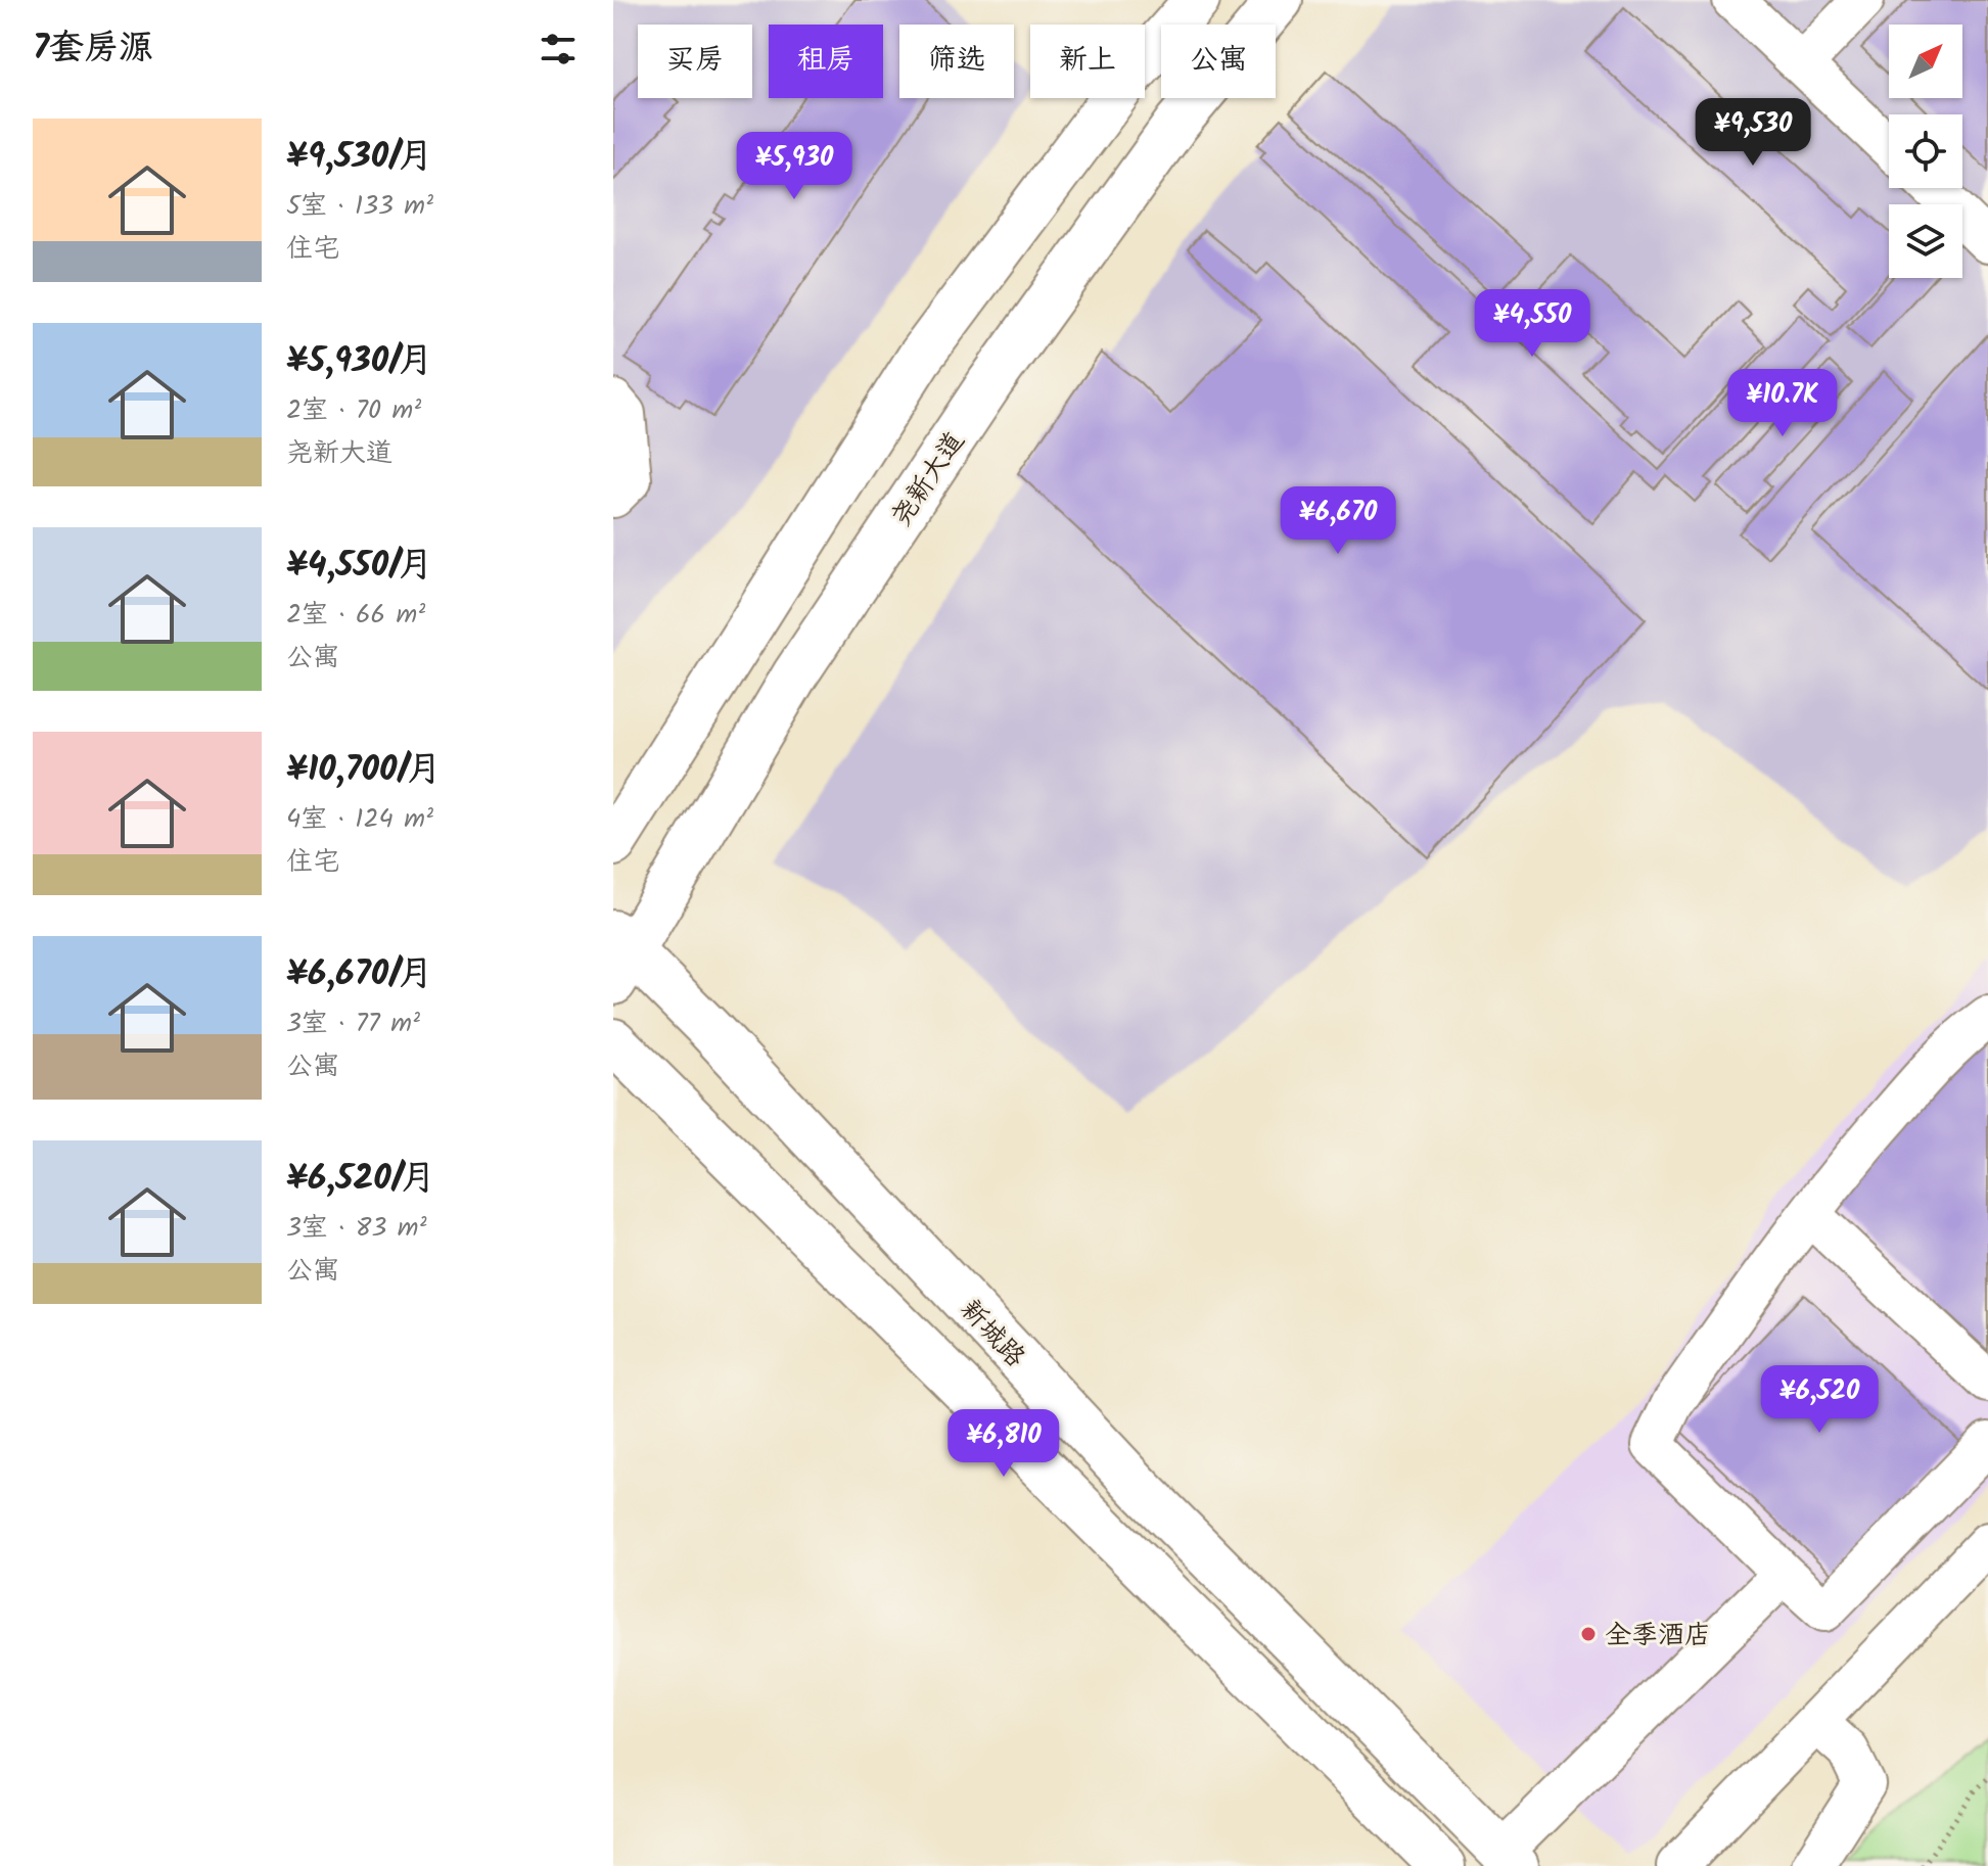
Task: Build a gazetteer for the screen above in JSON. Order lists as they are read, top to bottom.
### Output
{
  "streets": {
    "main road": ["尧新大道", "新城路"]
  },
  "crossings": [
    ["尧新大道", "新城路"]
  ],
  "places": ["全季酒店"],
  "north": "top right",
  "page": {
    "heading": "7套房源",
    "chip": [
      "买房",
      "租房",
      "筛选",
      "新上",
      "公寓"
    ],
    "list": [
      {
        "name": "¥9,530/月",
        "note": "5室 · 133 m² · 住宅"
      },
      {
        "name": "¥5,930/月",
        "note": "2室 · 70 m² · 尧新大道"
      },
      {
        "name": "¥4,550/月",
        "note": "2室 · 66 m² · 公寓"
      },
      {
        "name": "¥10,700/月",
        "note": "4室 · 124 m² · 住宅"
      },
      {
        "name": "¥6,670/月",
        "note": "3室 · 77 m² · 公寓"
      },
      {
        "name": "¥6,520/月",
        "note": "3室 · 83 m² · 公寓"
      }
    ],
    "price": [
      "¥9,530",
      "¥5,930",
      "¥4,550",
      "¥10.7K",
      "¥6,670",
      "¥6,520",
      "¥6,810"
    ]
  }
}
